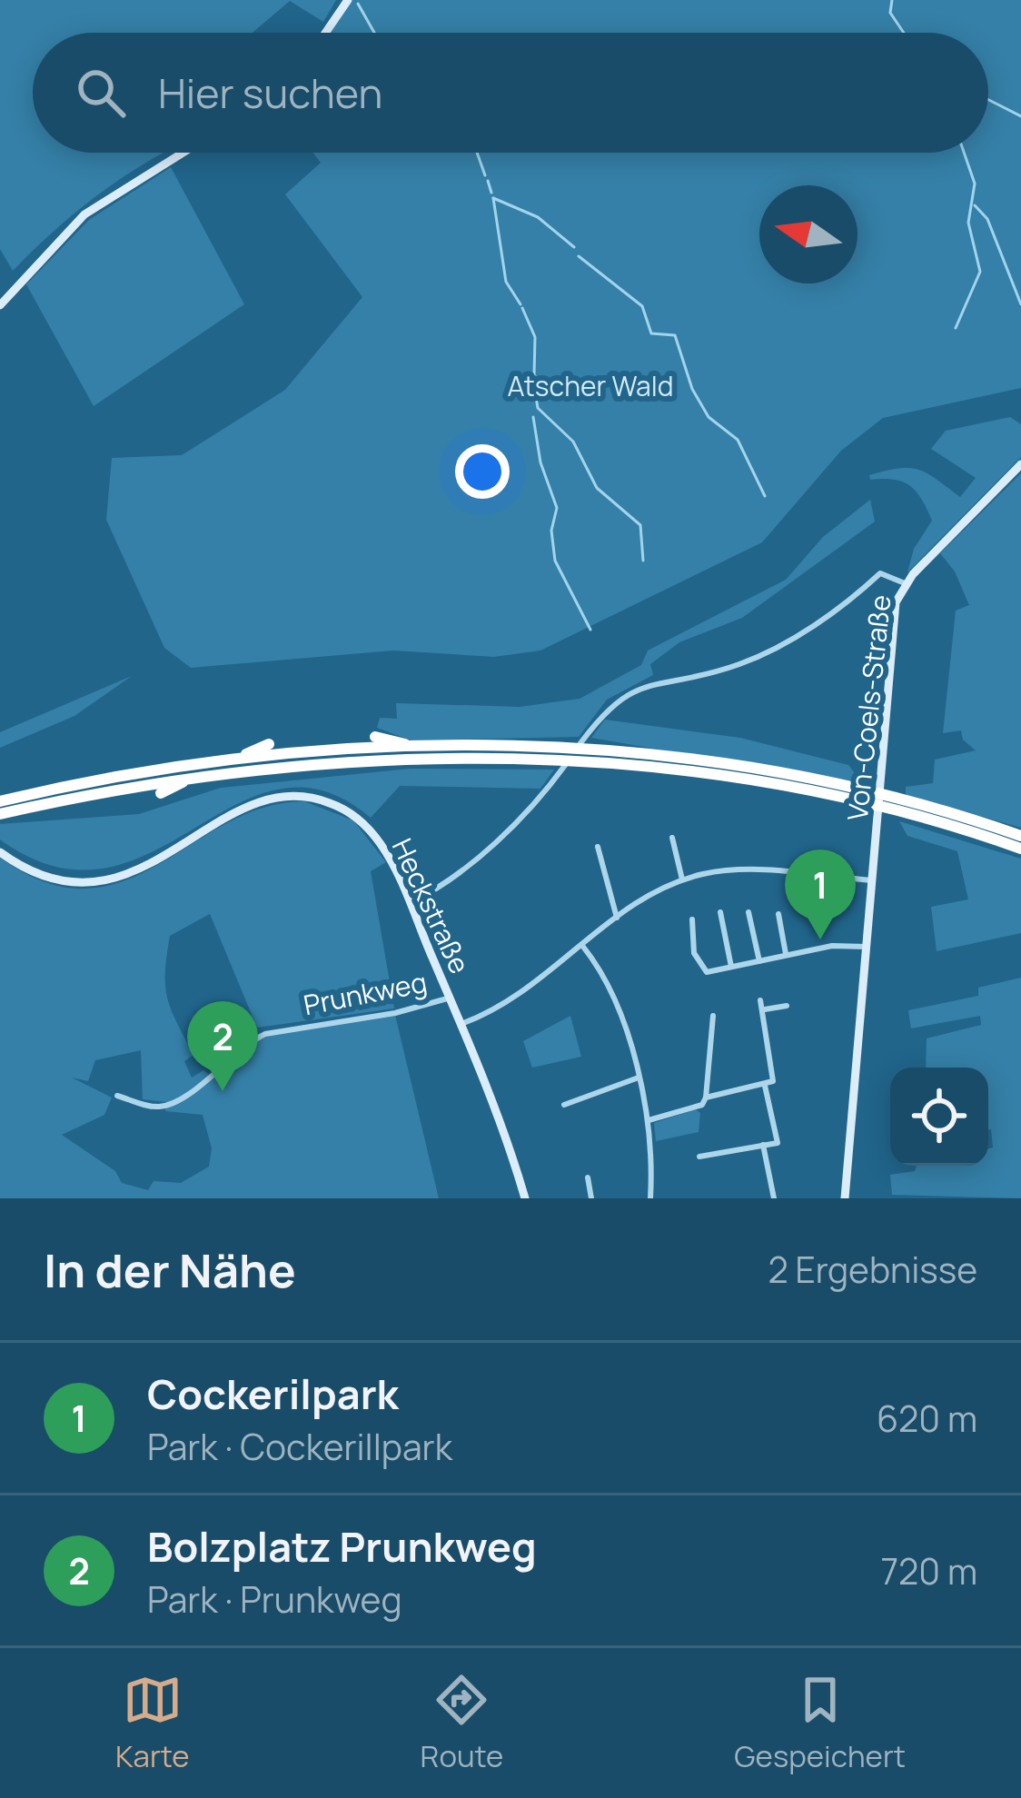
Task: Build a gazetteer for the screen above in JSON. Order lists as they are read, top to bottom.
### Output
{
  "streets": {
    "main road": ["Von-Coels-Straße", "Heckstraße"],
    "street": ["Prunkweg"]
  },
  "crossings": [
    ["Heckstraße", "Prunkweg"]
  ],
  "parks": ["Atscher Wald"],
  "north": "left",
  "page": {
    "search": "Hier suchen",
    "pins": ["1", "2"],
    "heading": ["In der Nähe", "2 Ergebnisse"],
    "list": [
      {
        "mark": "1",
        "name": "Cockerilpark",
        "note": "Park · Cockerillpark",
        "value": "620 m"
      },
      {
        "mark": "2",
        "name": "Bolzplatz Prunkweg",
        "note": "Park · Prunkweg",
        "value": "720 m"
      }
    ],
    "nav": ["Karte", "Route", "Gespeichert"]
  }
}
